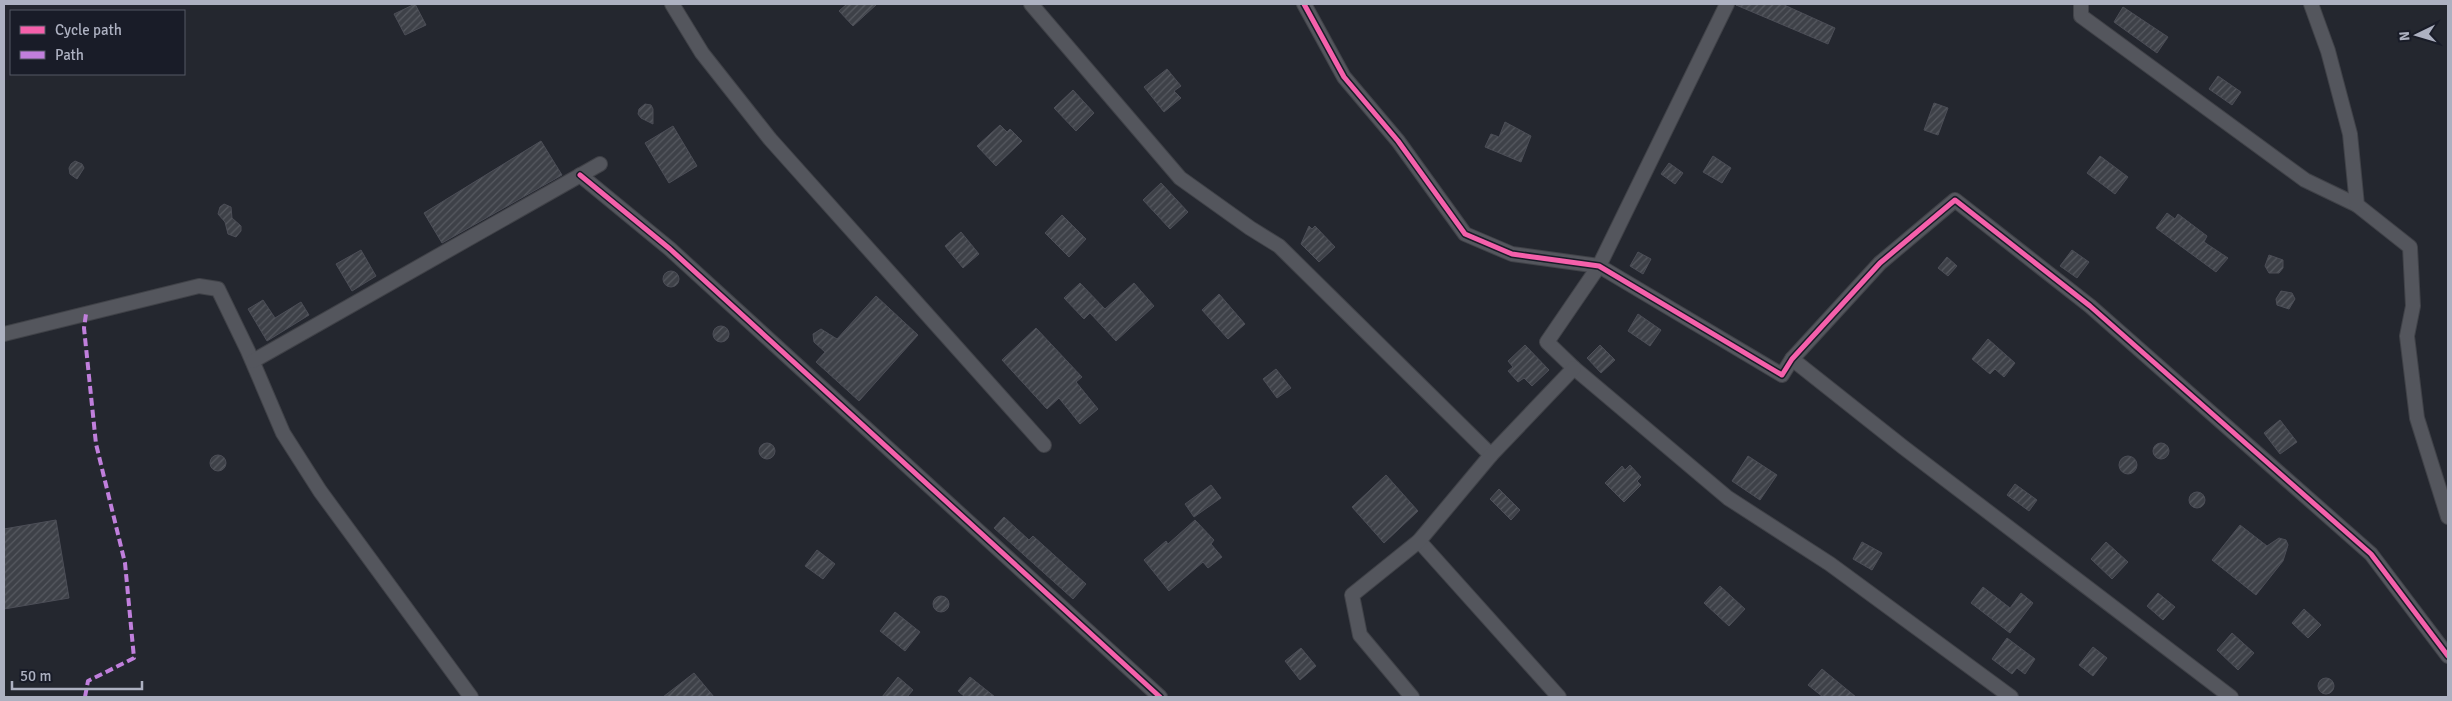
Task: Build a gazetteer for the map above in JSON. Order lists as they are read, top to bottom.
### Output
{
  "legend": ["Cycle path", "Path"],
  "scale_bar": "50 m",
  "north": "left"
}
